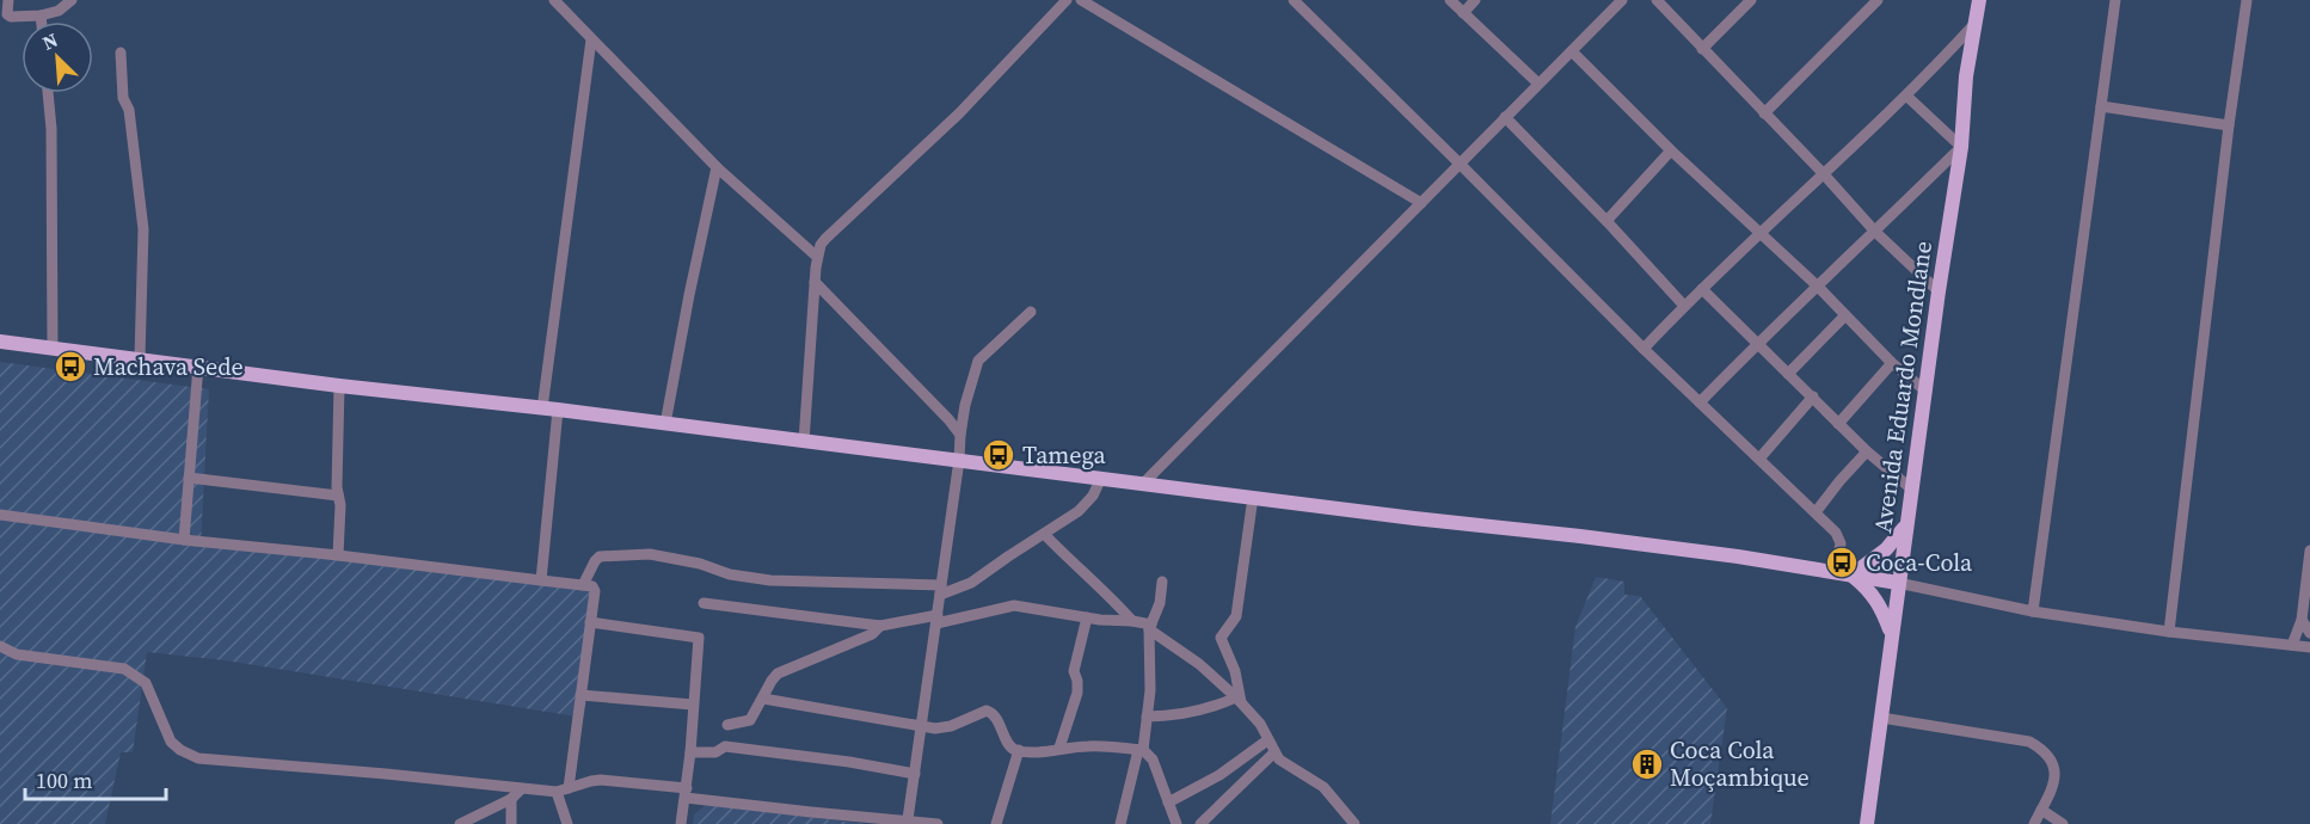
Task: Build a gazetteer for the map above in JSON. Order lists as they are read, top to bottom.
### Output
{
  "streets": {
    "main road": ["Avenida Eduardo Mondlane"]
  },
  "places": {
    "bus stop": ["Machava Sede", "Tamega", "Coca-Cola"],
    "building": ["Coca Cola Moçambique"]
  },
  "scale_bar": "100 m",
  "north": "top left"
}
